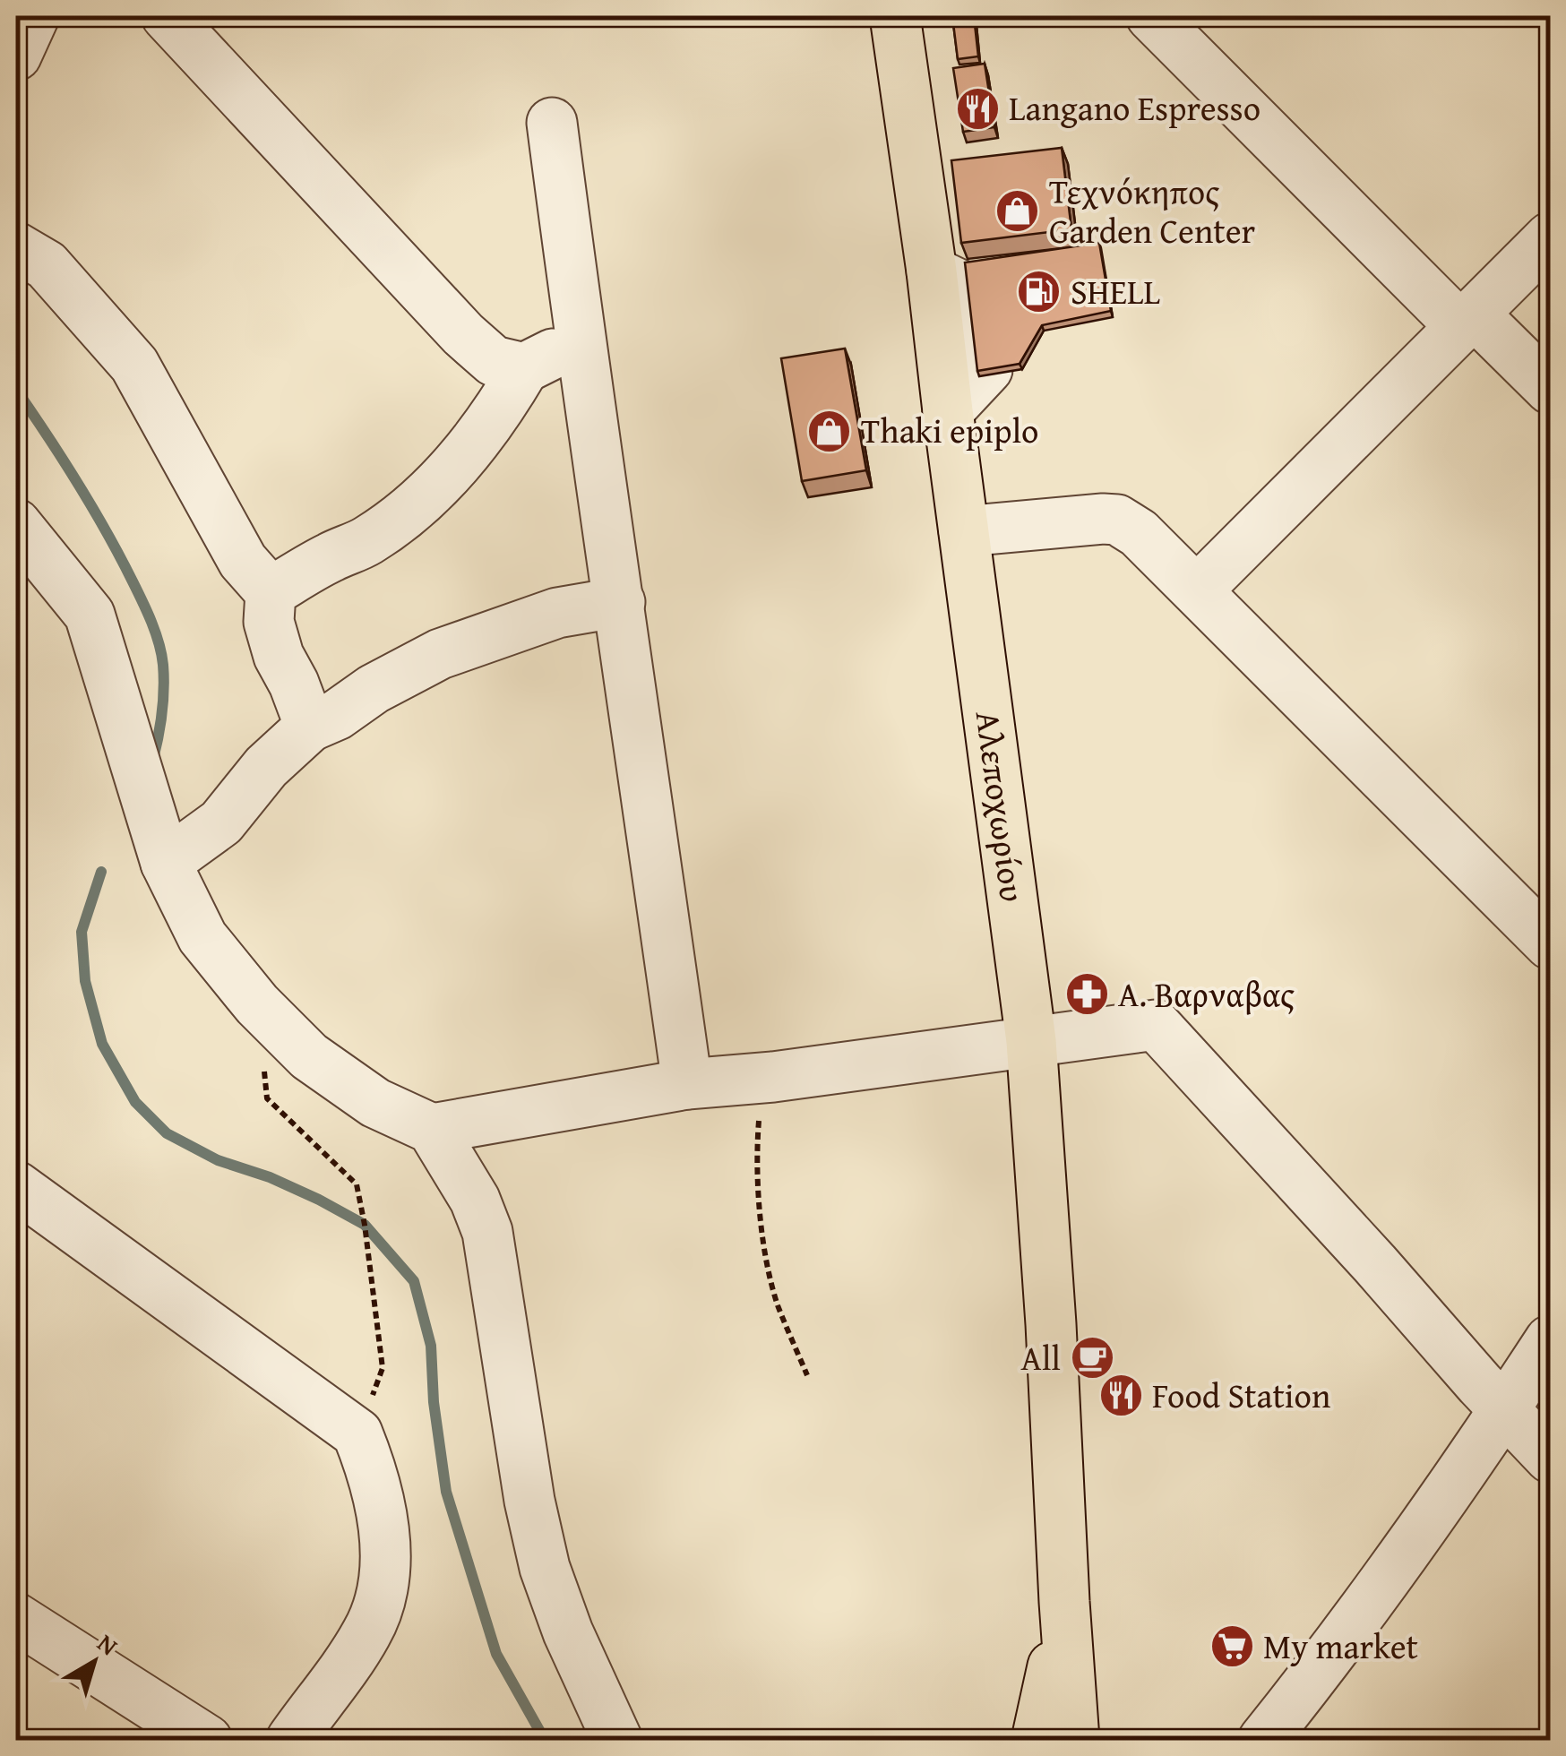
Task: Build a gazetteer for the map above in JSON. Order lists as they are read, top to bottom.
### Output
{
  "streets": {
    "main road": ["Αλεποχωρίου"]
  },
  "places": {
    "restaurant": ["Langano Espresso", "Food Station"],
    "shop": ["Τεχνόκηπος Garden Center", "Thaki epiplo"],
    "fuel station": ["SHELL"],
    "pharmacy": ["Α. Βαρναβας"],
    "cafe": ["All"],
    "supermarket": ["My market"]
  },
  "north": "top right"
}
